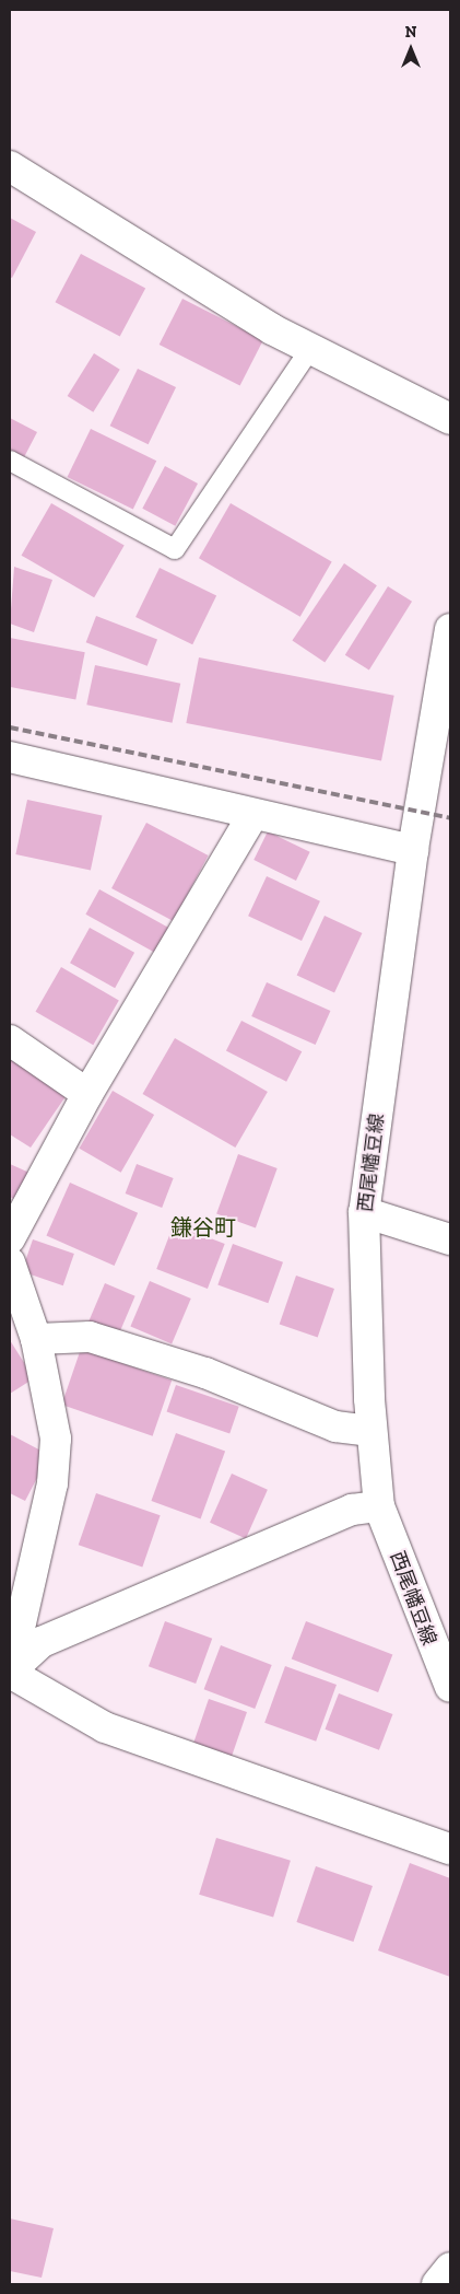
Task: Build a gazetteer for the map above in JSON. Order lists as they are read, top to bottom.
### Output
{
  "streets": {
    "street": ["西尾幡豆線"]
  },
  "districts": ["鎌谷町"],
  "north": "top"
}
